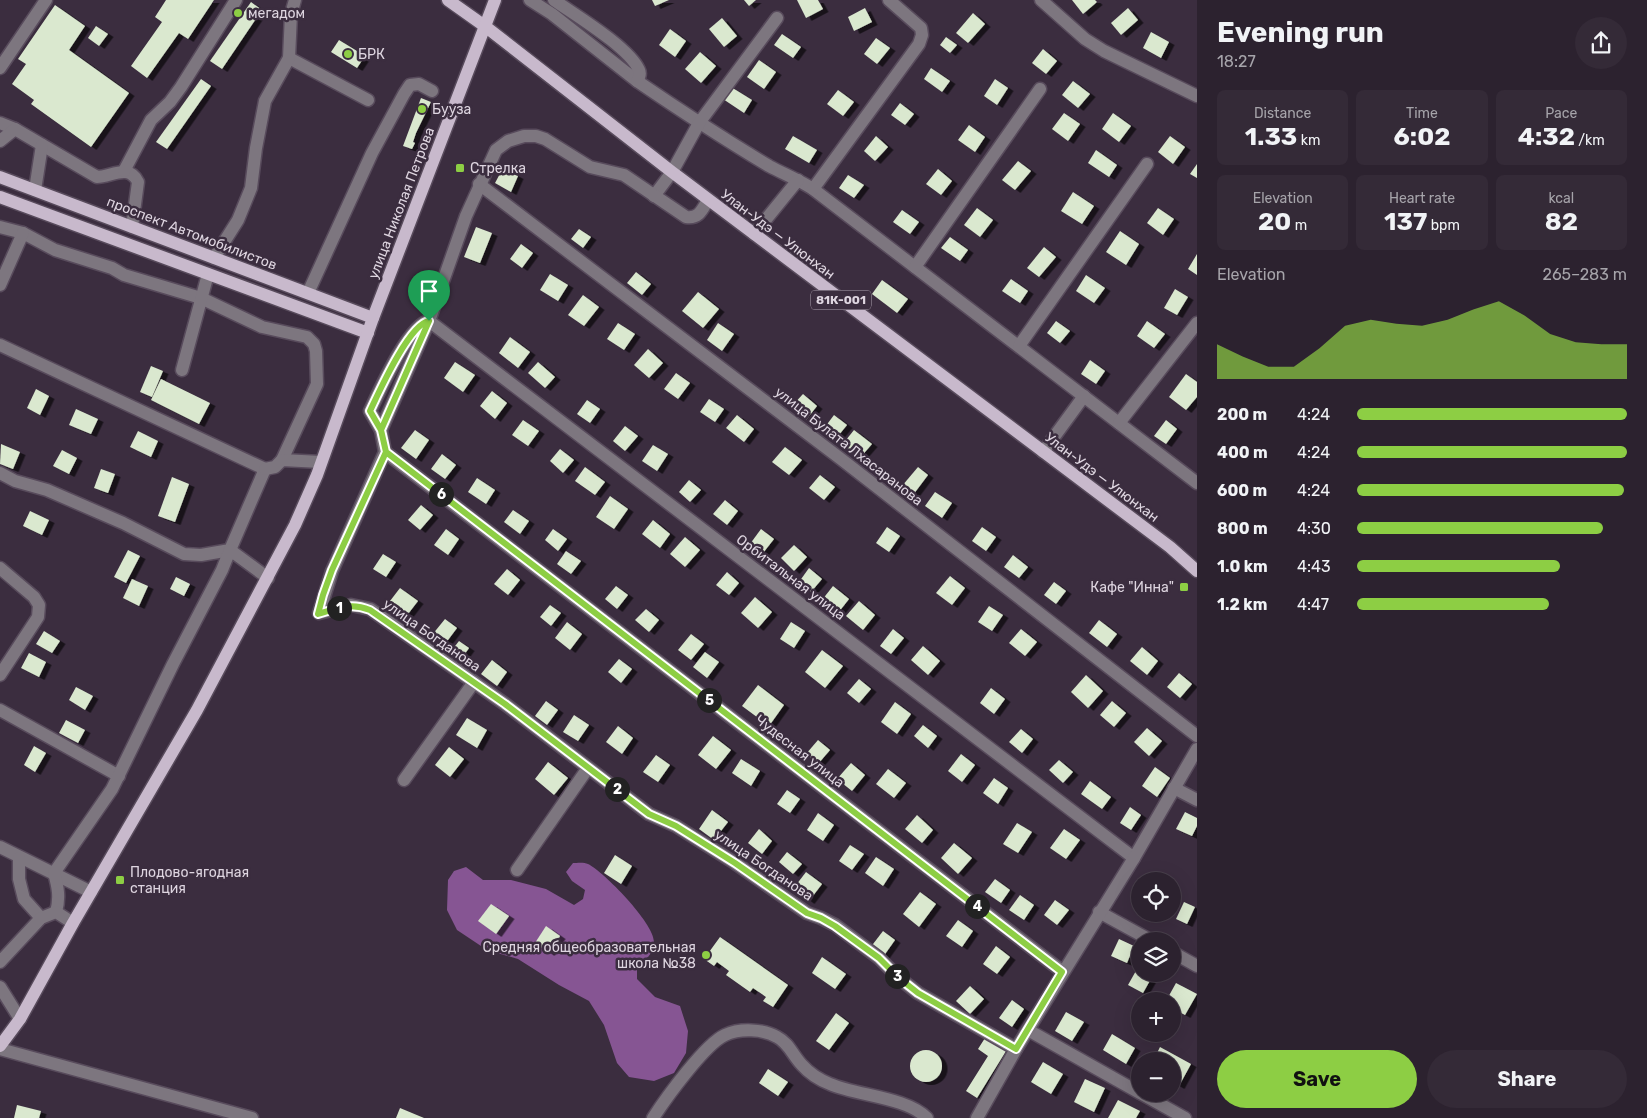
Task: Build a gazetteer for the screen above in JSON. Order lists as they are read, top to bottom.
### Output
{
  "streets": {
    "main road": [
      "улица Николая Петрова",
      "проспект Автомобилистов",
      "Улан-Удэ — Улюнхан",
      "81К-001"
    ],
    "street": [
      "улица Булата Лхасаранова",
      "Орбитальная улица",
      "улица Богданова",
      "Чудесная улица"
    ]
  },
  "crossings": [
    ["улица Николая Петрова", "проспект Автомобилистов"],
    ["улица Николая Петрова", "Улан-Удэ — Улюнхан"],
    ["улица Богданова", "Чудесная улица"]
  ],
  "places": {
    "other": [
      "мегадом",
      "БРК",
      "Бууза",
      "Средняя общеобразовательная школа №38"
    ],
    "transit": ["Стрелка", "Кафе \"Инна\"", "Плодово-ягодная станция"]
  },
  "page": {
    "heading": ["Evening run", "18:27"],
    "stats": [
      ["Distance", "1.33 km"],
      ["Time", "6:02"],
      ["Pace", "4:32 /km"],
      ["Elevation", "20 m"],
      ["Heart rate", "137 bpm"],
      ["kcal", "82"]
    ],
    "chart": ["Elevation", "265–283 m"],
    "list": [
      {
        "name": "200 m",
        "note": "4:24"
      },
      {
        "name": "400 m",
        "note": "4:24"
      },
      {
        "name": "600 m",
        "note": "4:24"
      },
      {
        "name": "800 m",
        "note": "4:30"
      },
      {
        "name": "1.0 km",
        "note": "4:43"
      },
      {
        "name": "1.2 km",
        "note": "4:47"
      }
    ],
    "pins": [
      "6",
      "1",
      "5",
      "2",
      "4",
      "3"
    ],
    "map_buttons": ["+", "−"],
    "buttons": ["Save", "Share"]
  }
}
